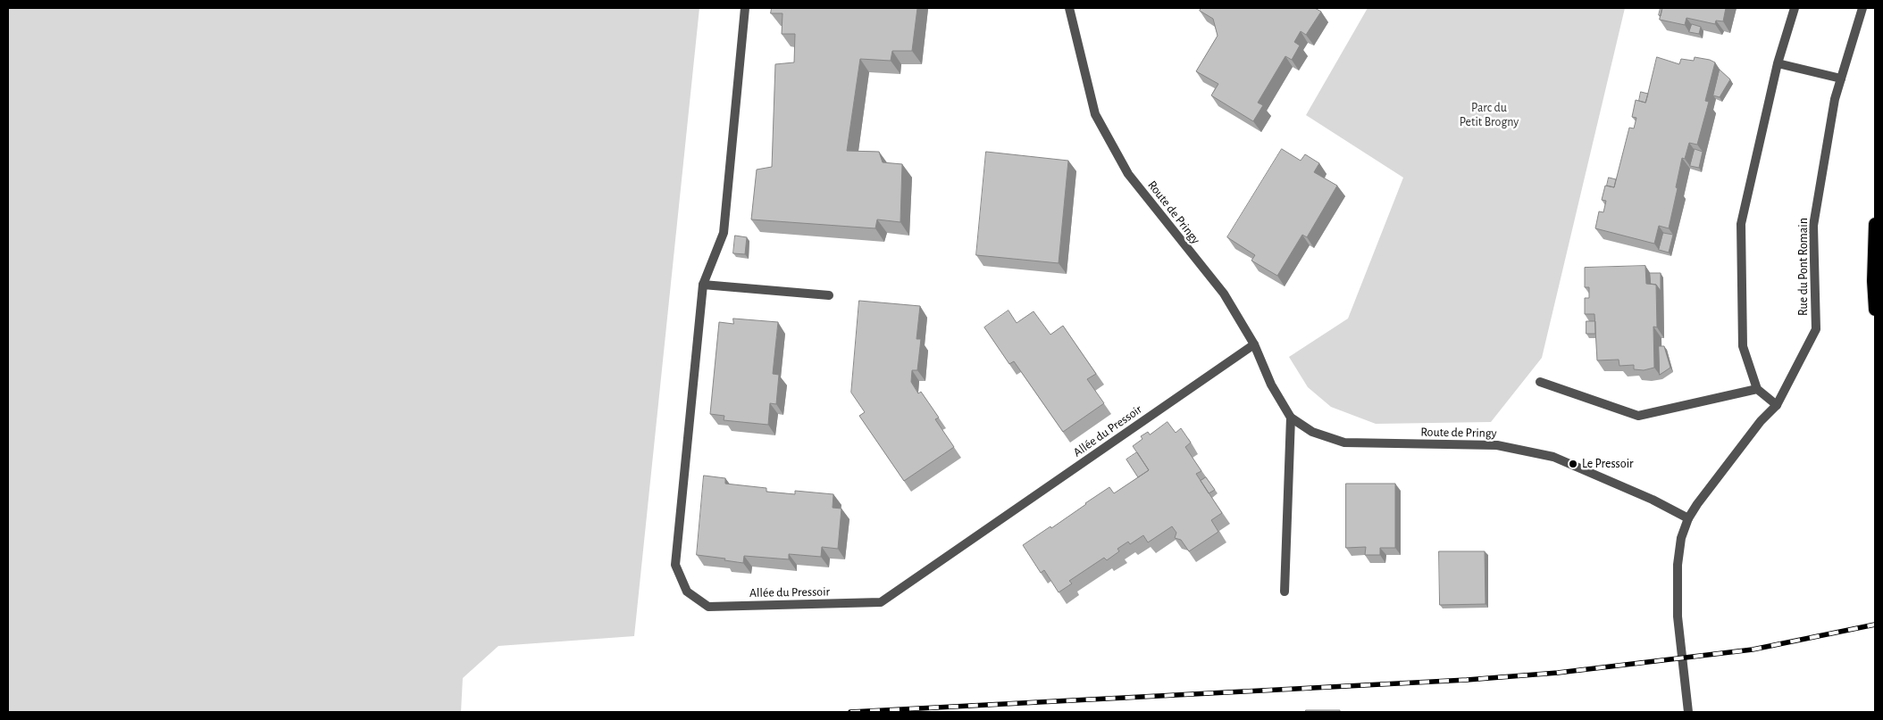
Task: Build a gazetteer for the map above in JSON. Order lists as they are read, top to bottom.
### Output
{
  "streets": {
    "street": ["Route de Pringy", "Rue du Pont Romain", "Allée du Pressoir"]
  },
  "crossings": [
    ["Route de Pringy", "Rue du Pont Romain"],
    ["Route de Pringy", "Allée du Pressoir"]
  ],
  "parks": ["Parc du Petit Brogny"],
  "places": ["Le Pressoir"]
}
